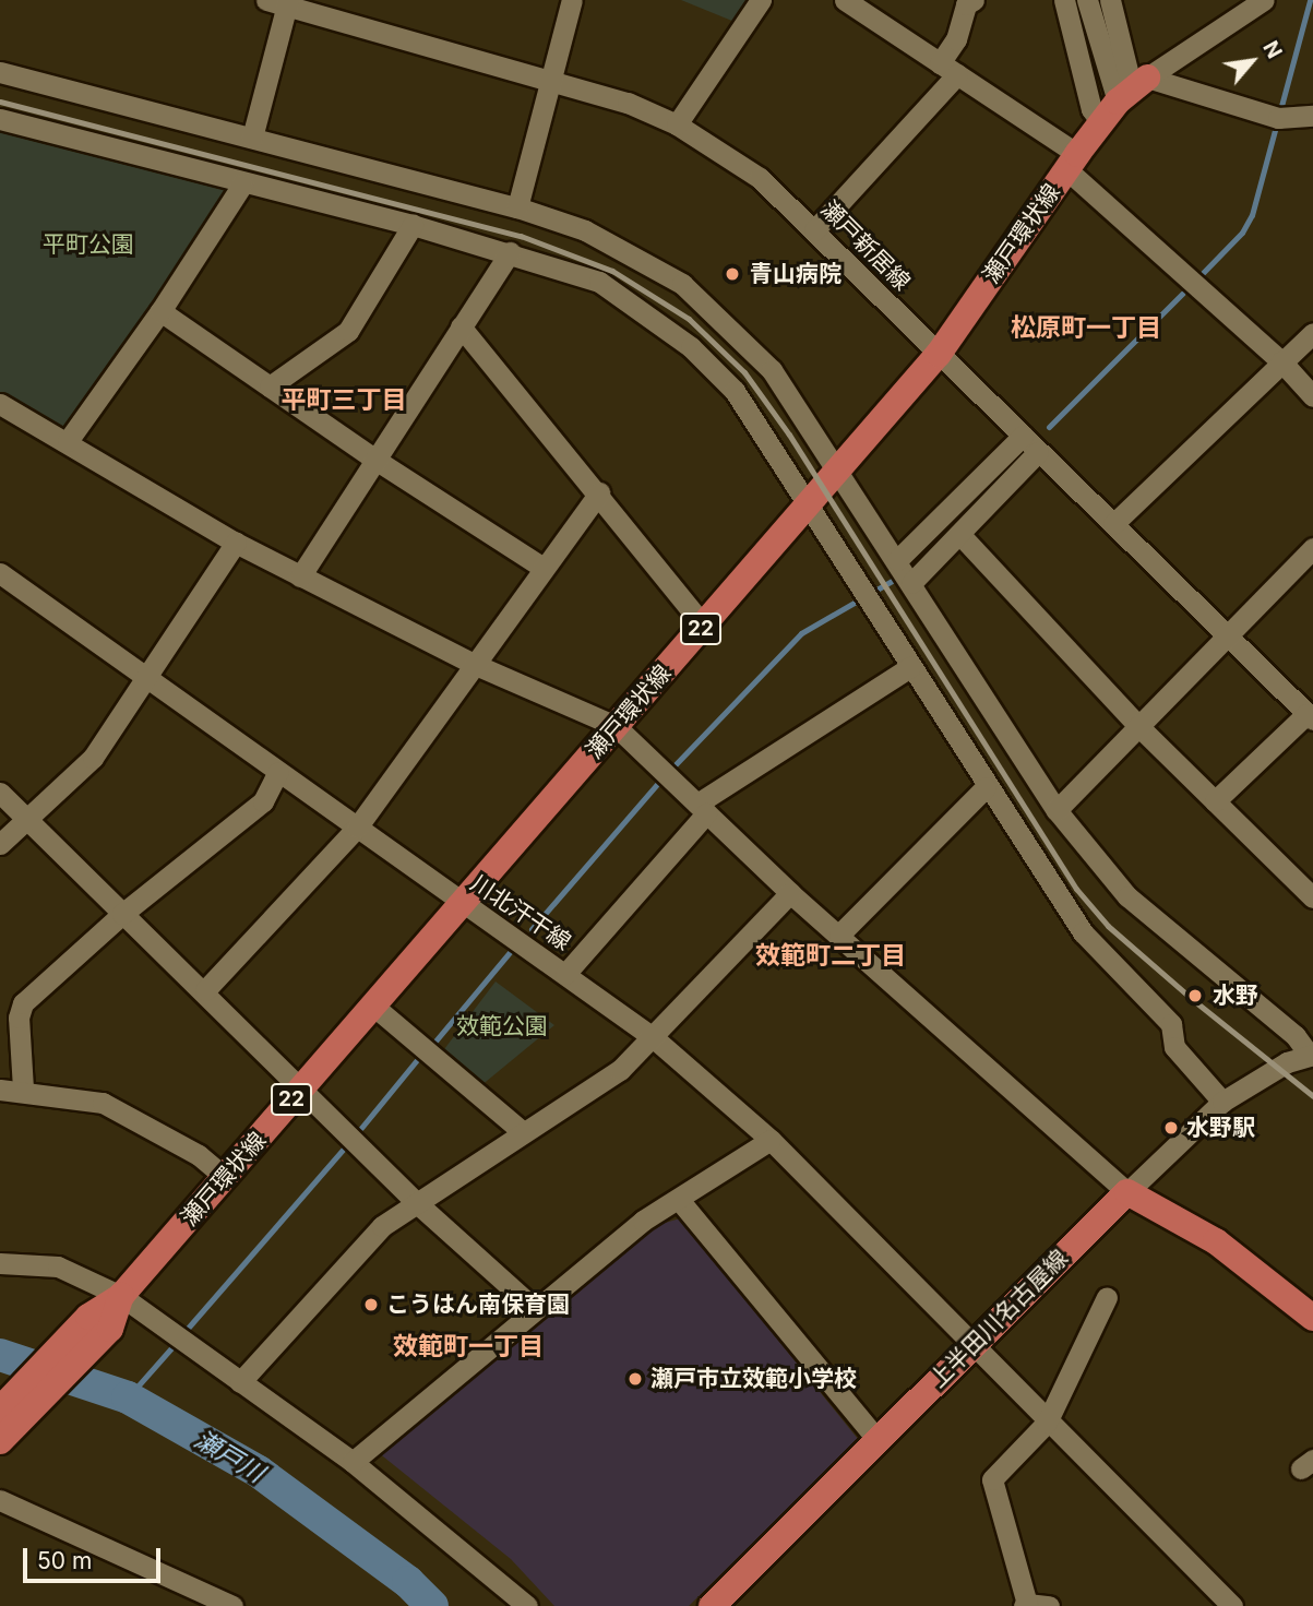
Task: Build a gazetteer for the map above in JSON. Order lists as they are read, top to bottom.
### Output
{
  "streets": {
    "main road": ["瀬戸環状線", "22", "上半田川名古屋線"],
    "street": ["瀬戸新居線", "川北汗干線"]
  },
  "crossings": [
    ["瀬戸環状線", "瀬戸新居線"],
    ["瀬戸環状線", "川北汗干線"],
    ["川北汗干線", "上半田川名古屋線"]
  ],
  "districts": [
    "松原町一丁目",
    "平町三丁目",
    "效範町二丁目",
    "效範町一丁目"
  ],
  "water": ["瀬戸川"],
  "parks": ["平町公園", "效範公園"],
  "places": [
    "青山病院",
    "水野",
    "水野駅",
    "こうはん南保育園",
    "瀬戸市立效範小学校"
  ],
  "scale_bar": "50 m",
  "north": "top right"
}
